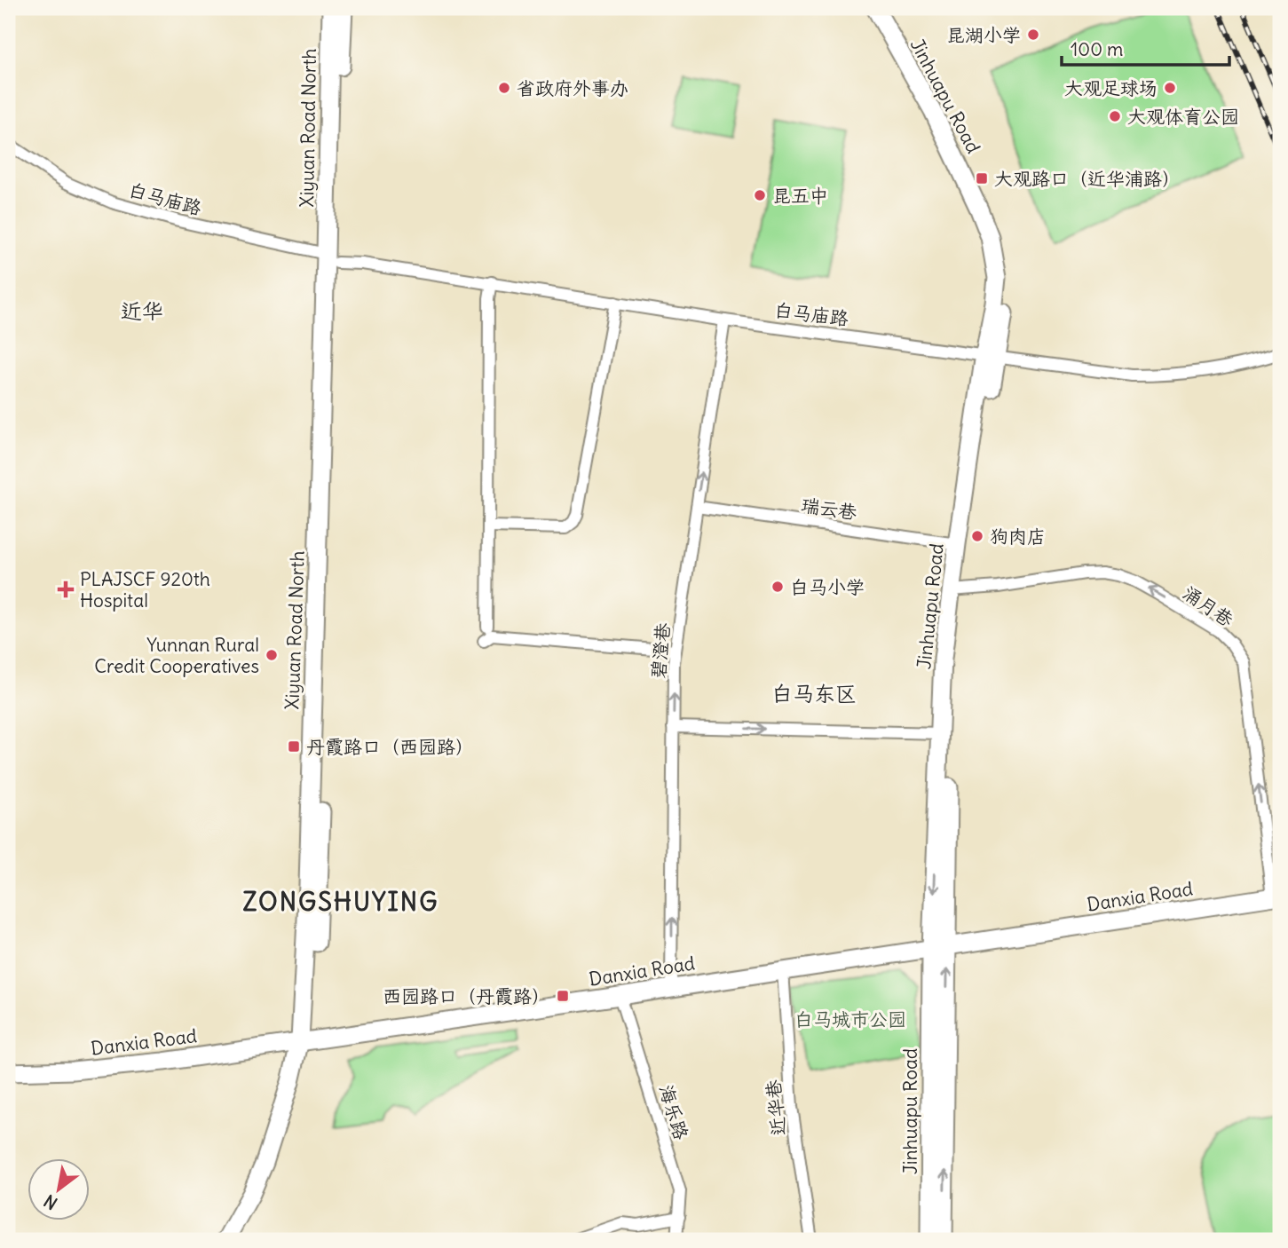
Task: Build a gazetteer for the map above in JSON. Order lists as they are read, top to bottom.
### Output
{
  "streets": {
    "street": [
      "Jinhuapu Road",
      "Xiyuan Road North",
      "白马庙路",
      "瑞云巷",
      "涌月巷",
      "碧澄巷",
      "Danxia Road",
      "近华巷",
      "海乐路"
    ]
  },
  "crossings": [
    ["Jinhuapu Road", "白马庙路"],
    ["Jinhuapu Road", "瑞云巷"],
    ["Jinhuapu Road", "涌月巷"],
    ["Jinhuapu Road", "Danxia Road"],
    ["Xiyuan Road North", "白马庙路"],
    ["Xiyuan Road North", "Danxia Road"],
    ["白马庙路", "碧澄巷"],
    ["瑞云巷", "碧澄巷"],
    ["涌月巷", "Danxia Road"],
    ["碧澄巷", "Danxia Road"],
    ["Danxia Road", "近华巷"],
    ["Danxia Road", "海乐路"]
  ],
  "one_way": ["碧澄巷"],
  "districts": ["近华", "白马东区", "ZONGSHUYING"],
  "parks": ["白马城市公园"],
  "places": {
    "other": [
      "昆湖小学",
      "省政府外事办",
      "大观足球场",
      "大观体育公园",
      "昆五中",
      "狗肉店",
      "白马小学",
      "Yunnan Rural Credit Cooperatives"
    ],
    "transit": ["大观路口（近华浦路）", "丹霞路口（西园路）", "西园路口（丹霞路）"],
    "health": ["PLAJSCF 920th Hospital"]
  },
  "scale_bar": "100 m",
  "north": "bottom left"
}
